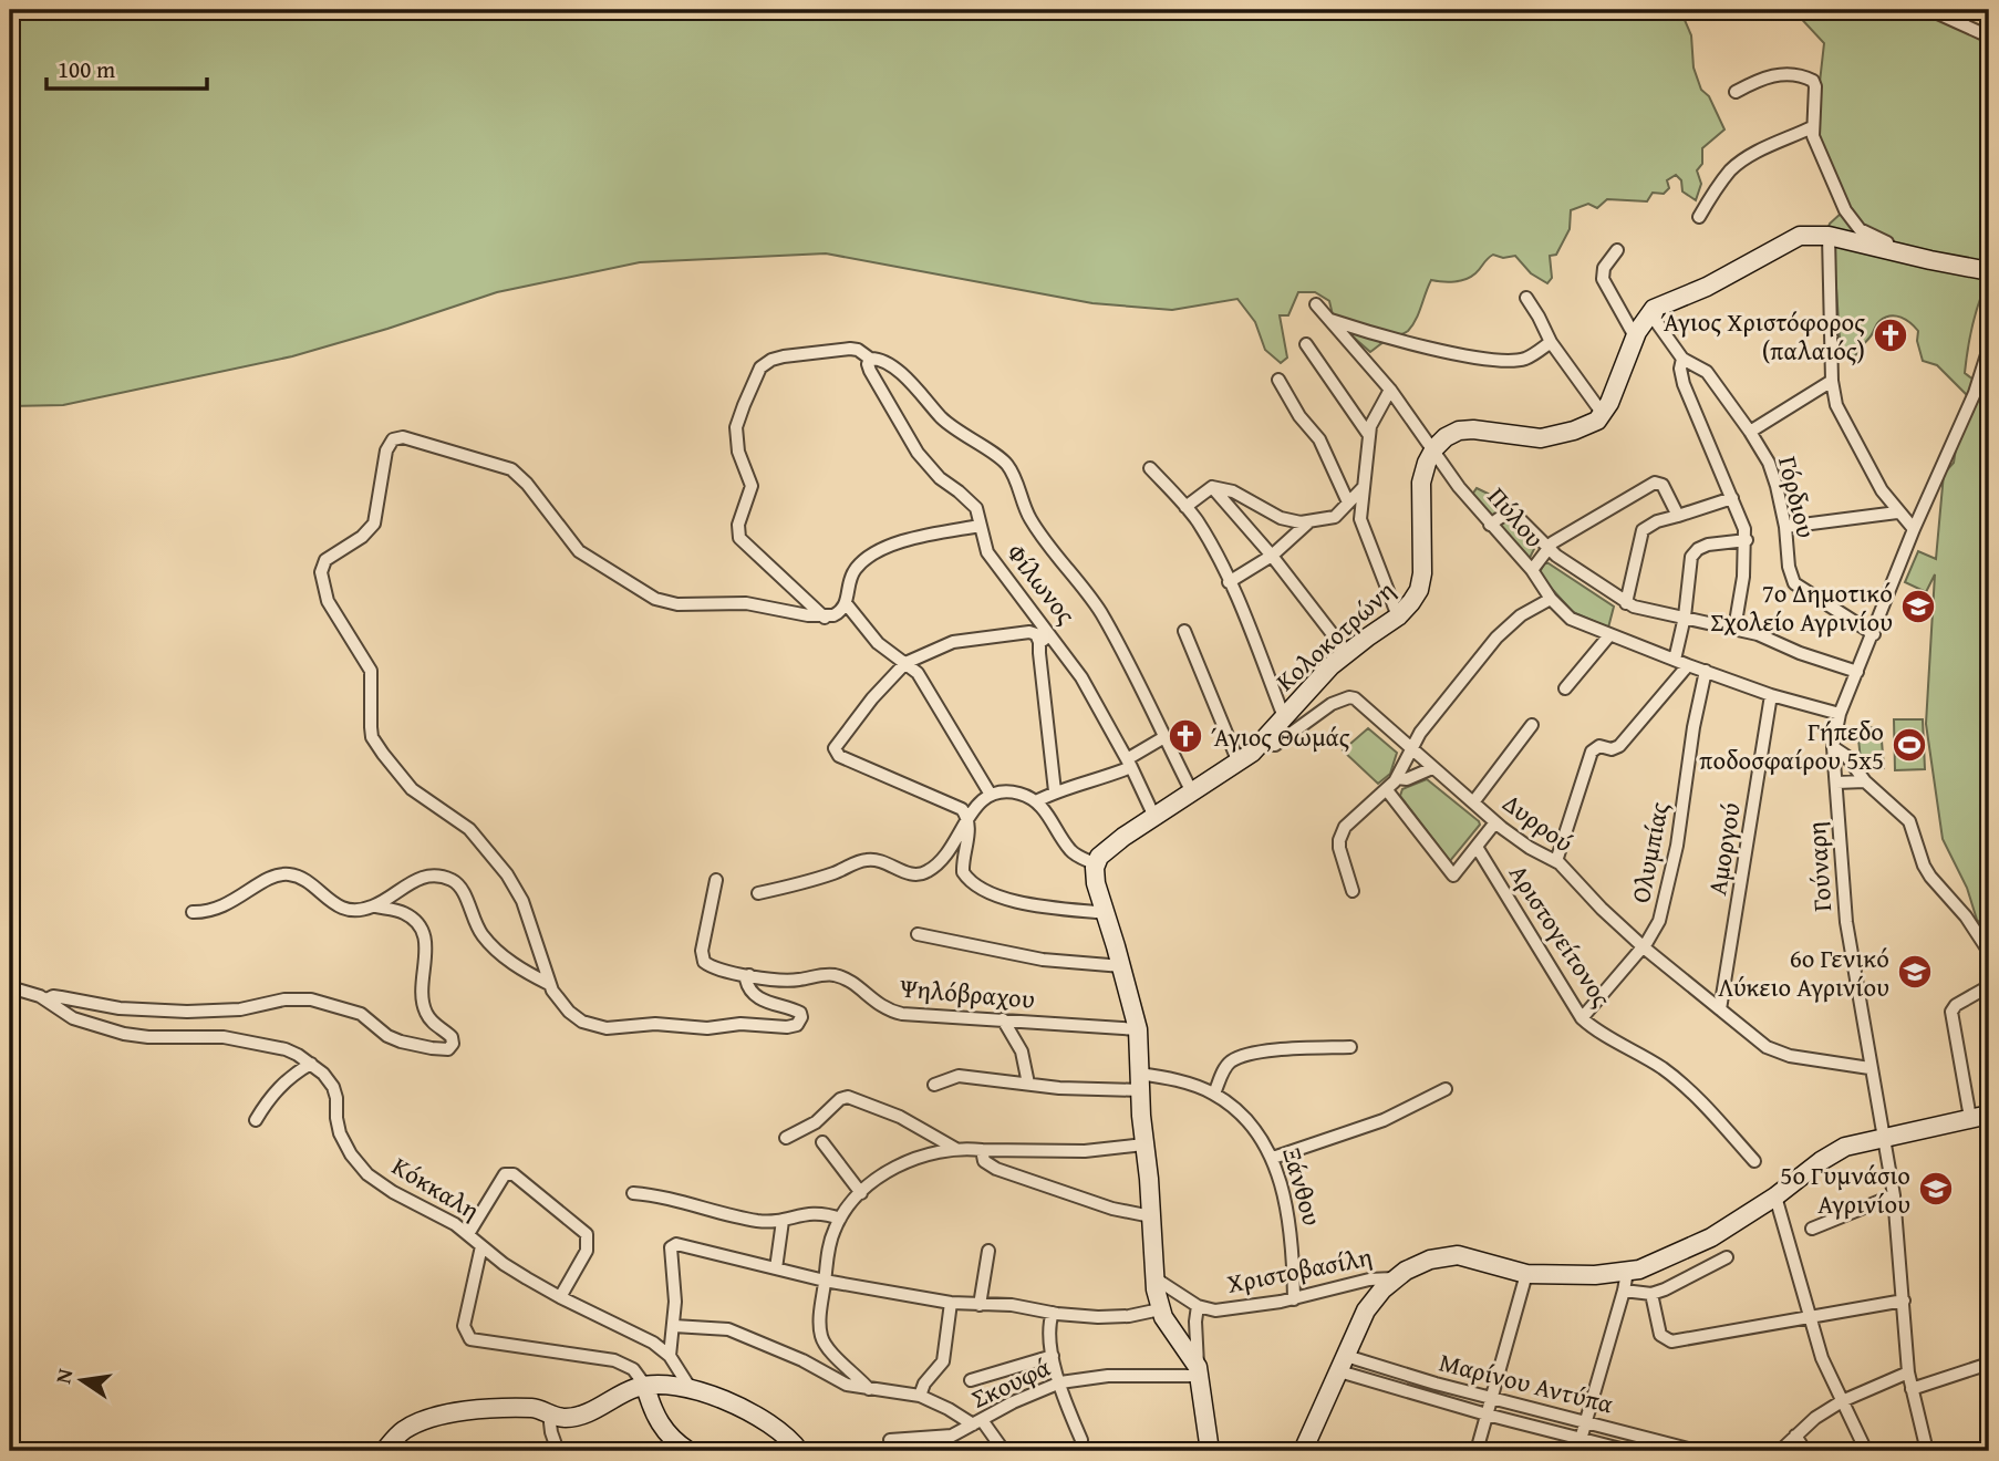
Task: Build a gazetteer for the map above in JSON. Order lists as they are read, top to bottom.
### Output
{
  "streets": {
    "street": [
      "Γόρδιου",
      "Πύλου",
      "Φίλωνος",
      "Κολοκοτρώνη",
      "Δυρρού",
      "Αμοργού",
      "Ολυμπίας",
      "Γούναρη",
      "Αριστογείτονος",
      "Ψηλόβραχου",
      "Ξάνθου",
      "Κόκκαλη",
      "Χριστοβασίλη",
      "Σκουφά",
      "Μαρίνου Αντύπα"
    ]
  },
  "crossings": [
    ["Γόρδιου", "Γούναρη"],
    ["Πύλου", "Κολοκοτρώνη"],
    ["Πύλου", "Αμοργού"],
    ["Πύλου", "Ολυμπίας"],
    ["Πύλου", "Γούναρη"],
    ["Φίλωνος", "Κολοκοτρώνη"],
    ["Κολοκοτρώνη", "Δυρρού"],
    ["Δυρρού", "Αμοργού"],
    ["Δυρρού", "Ολυμπίας"],
    ["Δυρρού", "Γούναρη"],
    ["Ολυμπίας", "Αριστογείτονος"],
    ["Γούναρη", "Χριστοβασίλη"],
    ["Ξάνθου", "Χριστοβασίλη"]
  ],
  "places": {
    "church": ["Άγιος Χριστόφορος (παλαιός)", "Άγιος Θωμάς"],
    "school or university": ["7ο Δημοτικό Σχολείο Αγρινίου", "6ο Γενικό Λύκειο Αγρινίου", "5ο Γυμνάσιο Αγρινίου"],
    "sports": ["Γήπεδο ποδοσφαίρου 5x5"]
  },
  "scale_bar": "100 m",
  "north": "left"
}
